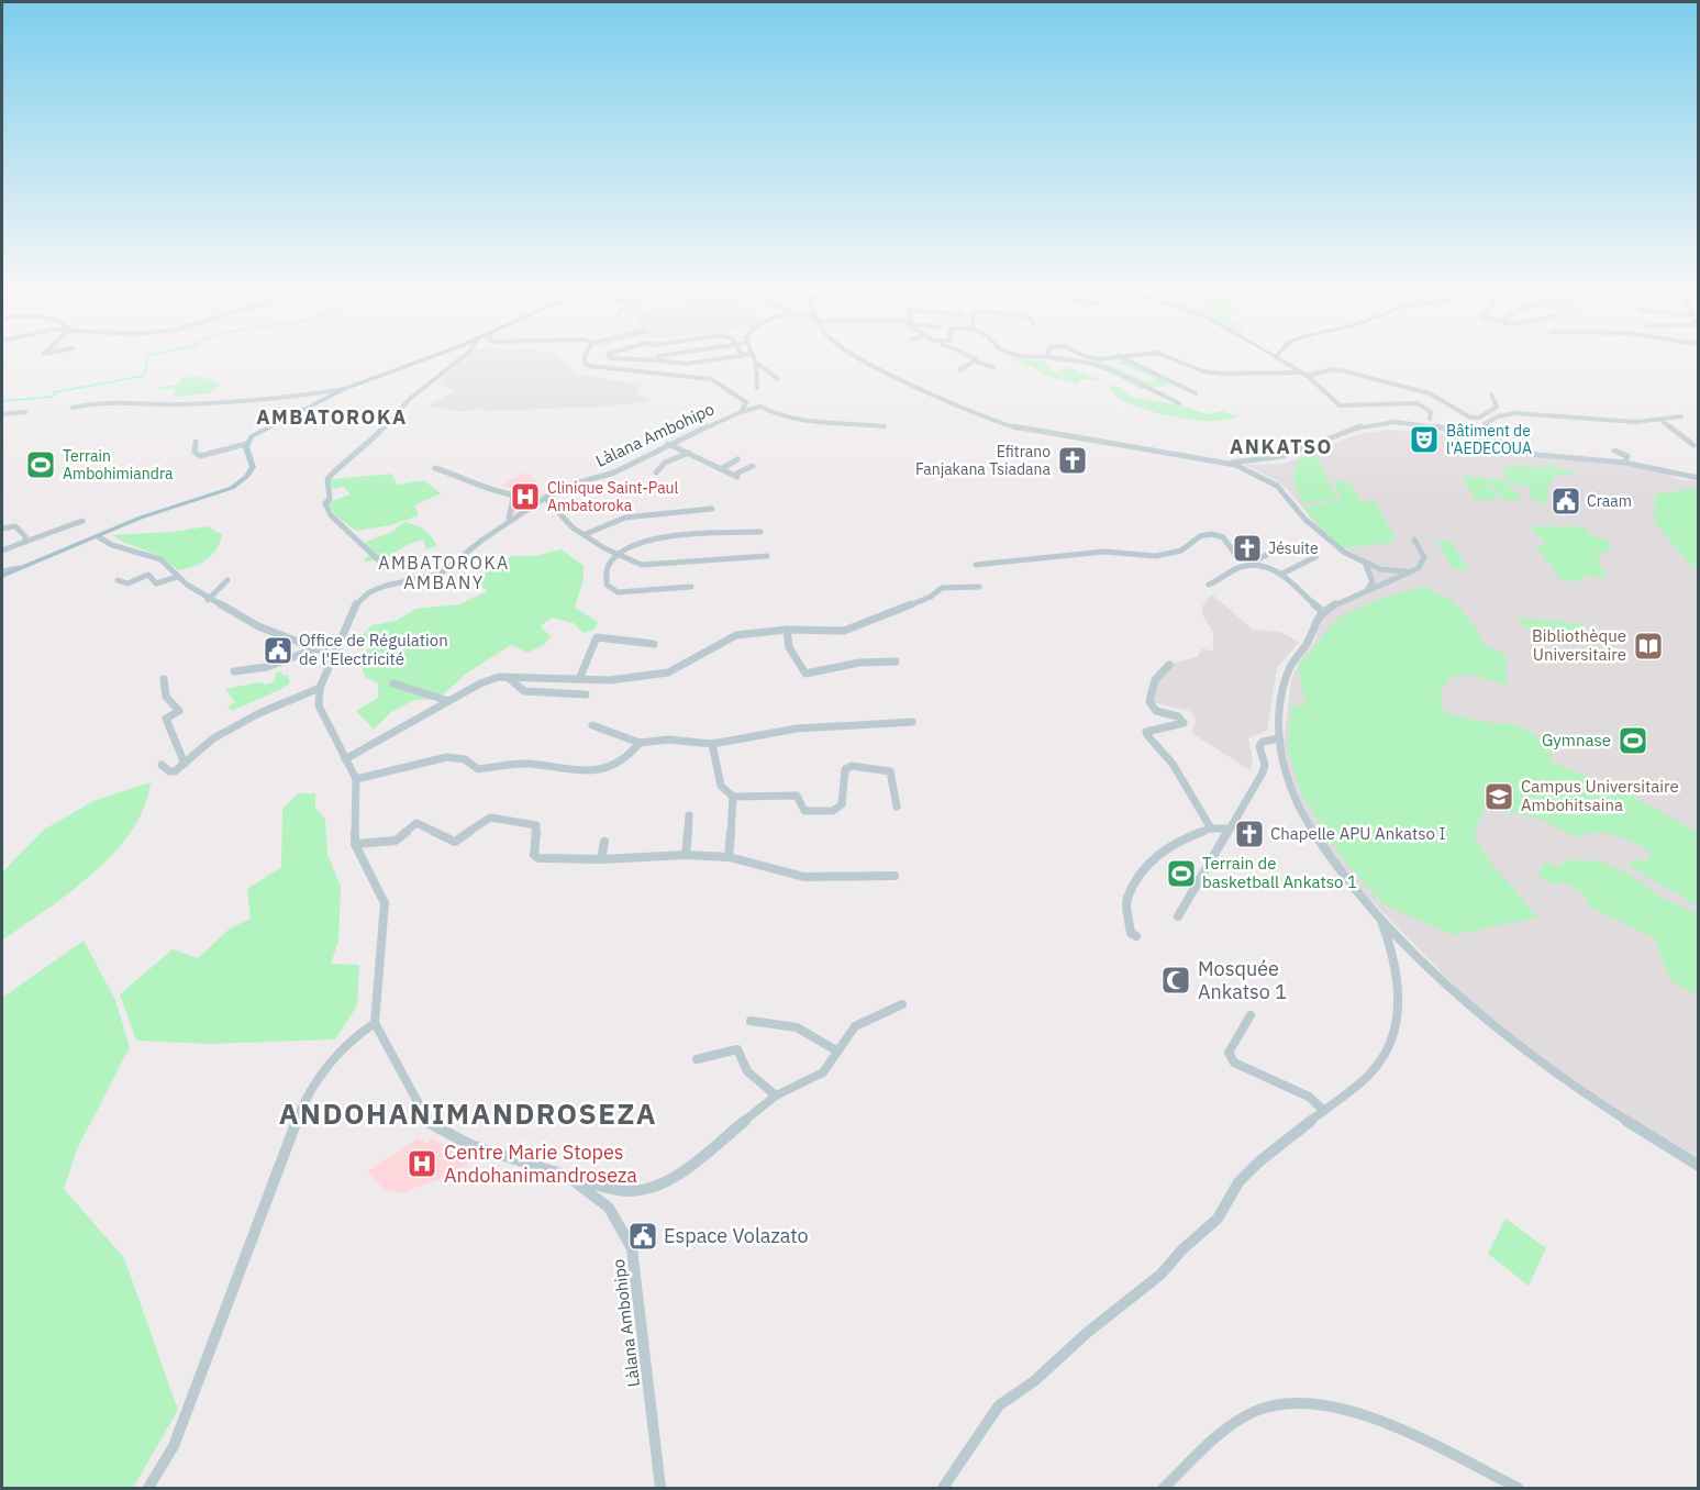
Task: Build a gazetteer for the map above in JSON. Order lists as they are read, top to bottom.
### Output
{
  "streets": {
    "street": ["Làlana Ambohipo"]
  },
  "districts": [
    "AMBATOROKA",
    "ANKATSO",
    "AMBATOROKA AMBANY",
    "ANDOHANIMANDROSEZA"
  ],
  "places": {
    "theatre": ["Bâtiment de l'AEDECOUA"],
    "church": ["Efitrano Fanjakana Tsiadana", "Jésuite", "Chapelle APU Ankatso I"],
    "sports": ["Terrain Ambohimiandra", "Gymnase", "Terrain de basketball Ankatso 1"],
    "hospital": ["Clinique Saint-Paul Ambatoroka", "Centre Marie Stopes Andohanimandroseza"],
    "public building": ["Craam", "Office de Régulation de l'Electricité", "Espace Volazato"],
    "library": ["Bibliothèque Universitaire"],
    "school or university": ["Campus Universitaire Ambohitsaina"],
    "mosque": ["Mosquée Ankatso 1"]
  }
}
